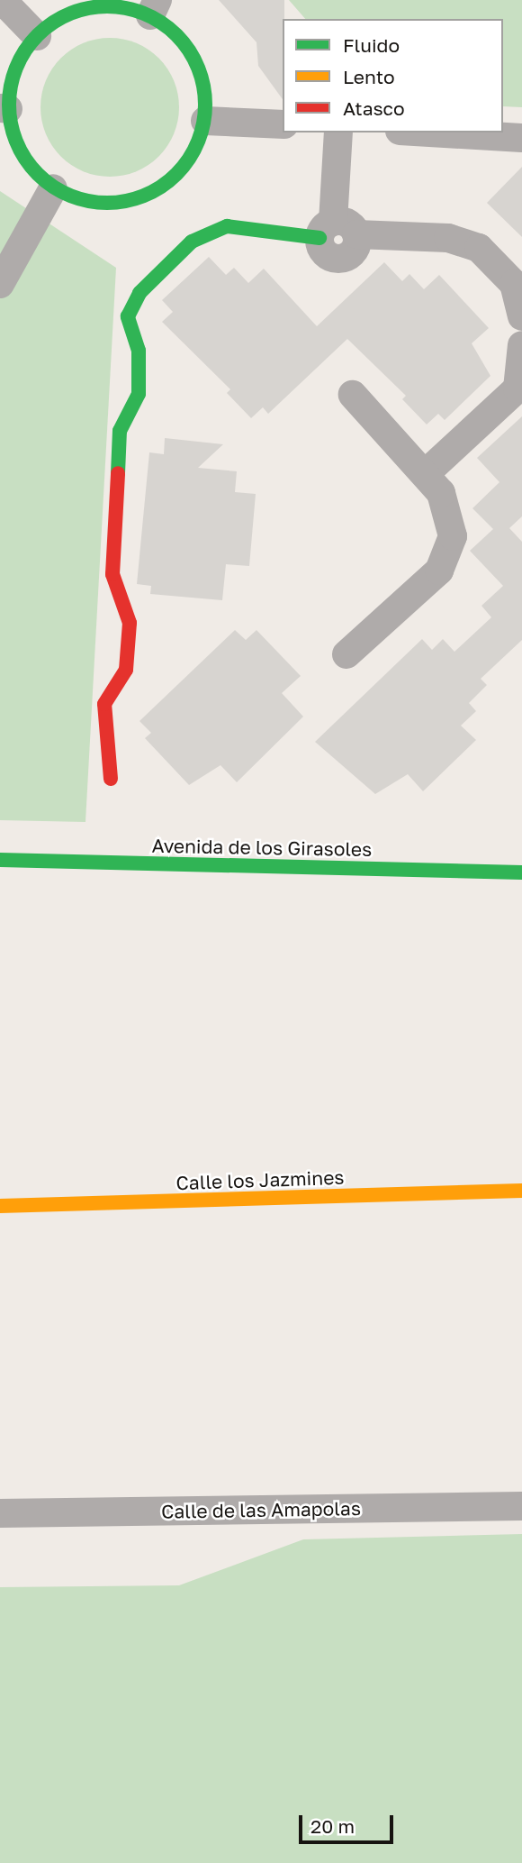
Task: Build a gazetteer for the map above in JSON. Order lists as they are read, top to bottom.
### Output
{
  "streets": {
    "street": ["Avenida de los Girasoles", "Calle los Jazmines", "Calle de las Amapolas"]
  },
  "legend": ["Fluido", "Lento", "Atasco"],
  "scale_bar": "20 m"
}
